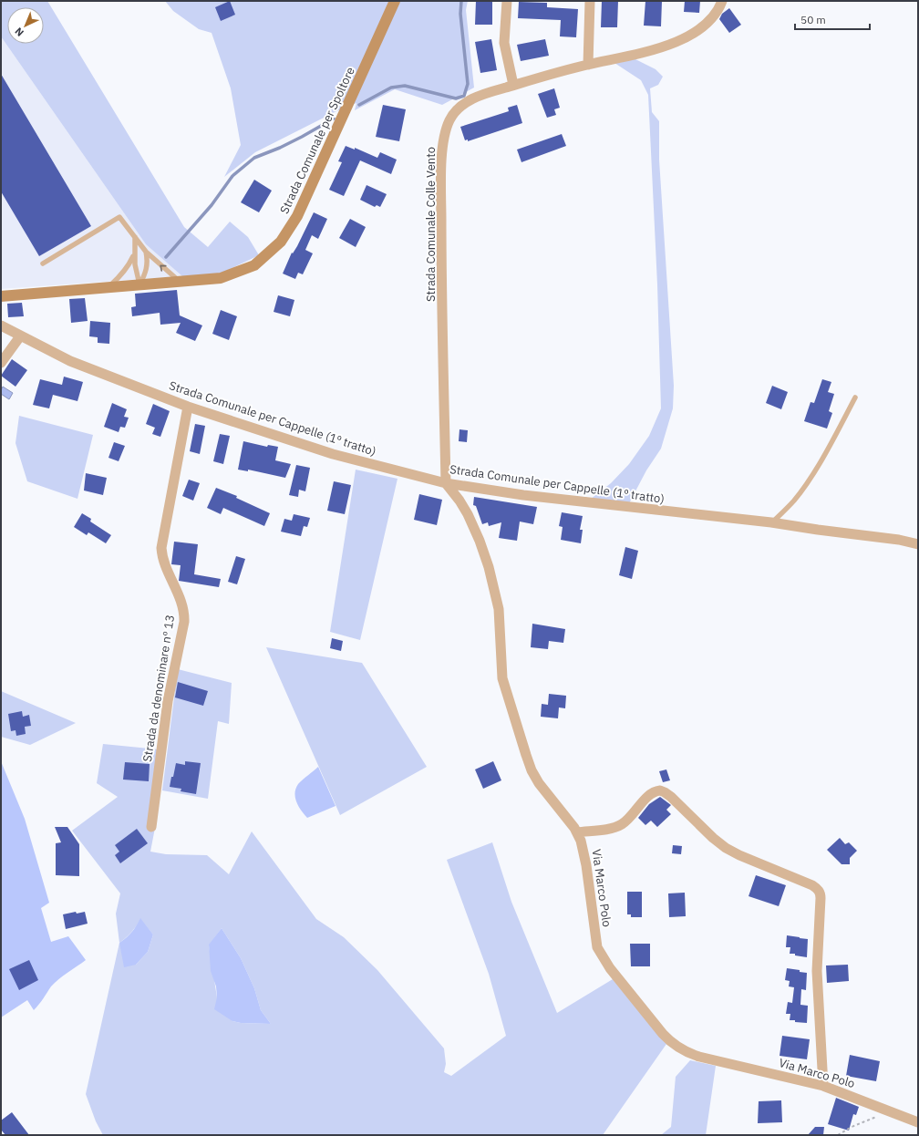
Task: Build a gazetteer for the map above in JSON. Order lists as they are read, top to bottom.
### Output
{
  "streets": {
    "street": [
      "Strada Comunale per Spoltore",
      "Strada Comunale Colle Vento",
      "Strada Comunale per Cappelle (1º tratto)",
      "Strada da denominare nº 13",
      "Via Marco Polo"
    ]
  },
  "crossings": [
    ["Strada Comunale Colle Vento", "Strada Comunale per Cappelle (1º tratto)"],
    ["Strada Comunale Colle Vento", "Via Marco Polo"],
    ["Strada Comunale per Cappelle (1º tratto)", "Strada da denominare nº 13"],
    ["Strada Comunale per Cappelle (1º tratto)", "Via Marco Polo"]
  ],
  "scale_bar": "50 m",
  "north": "bottom left"
}
